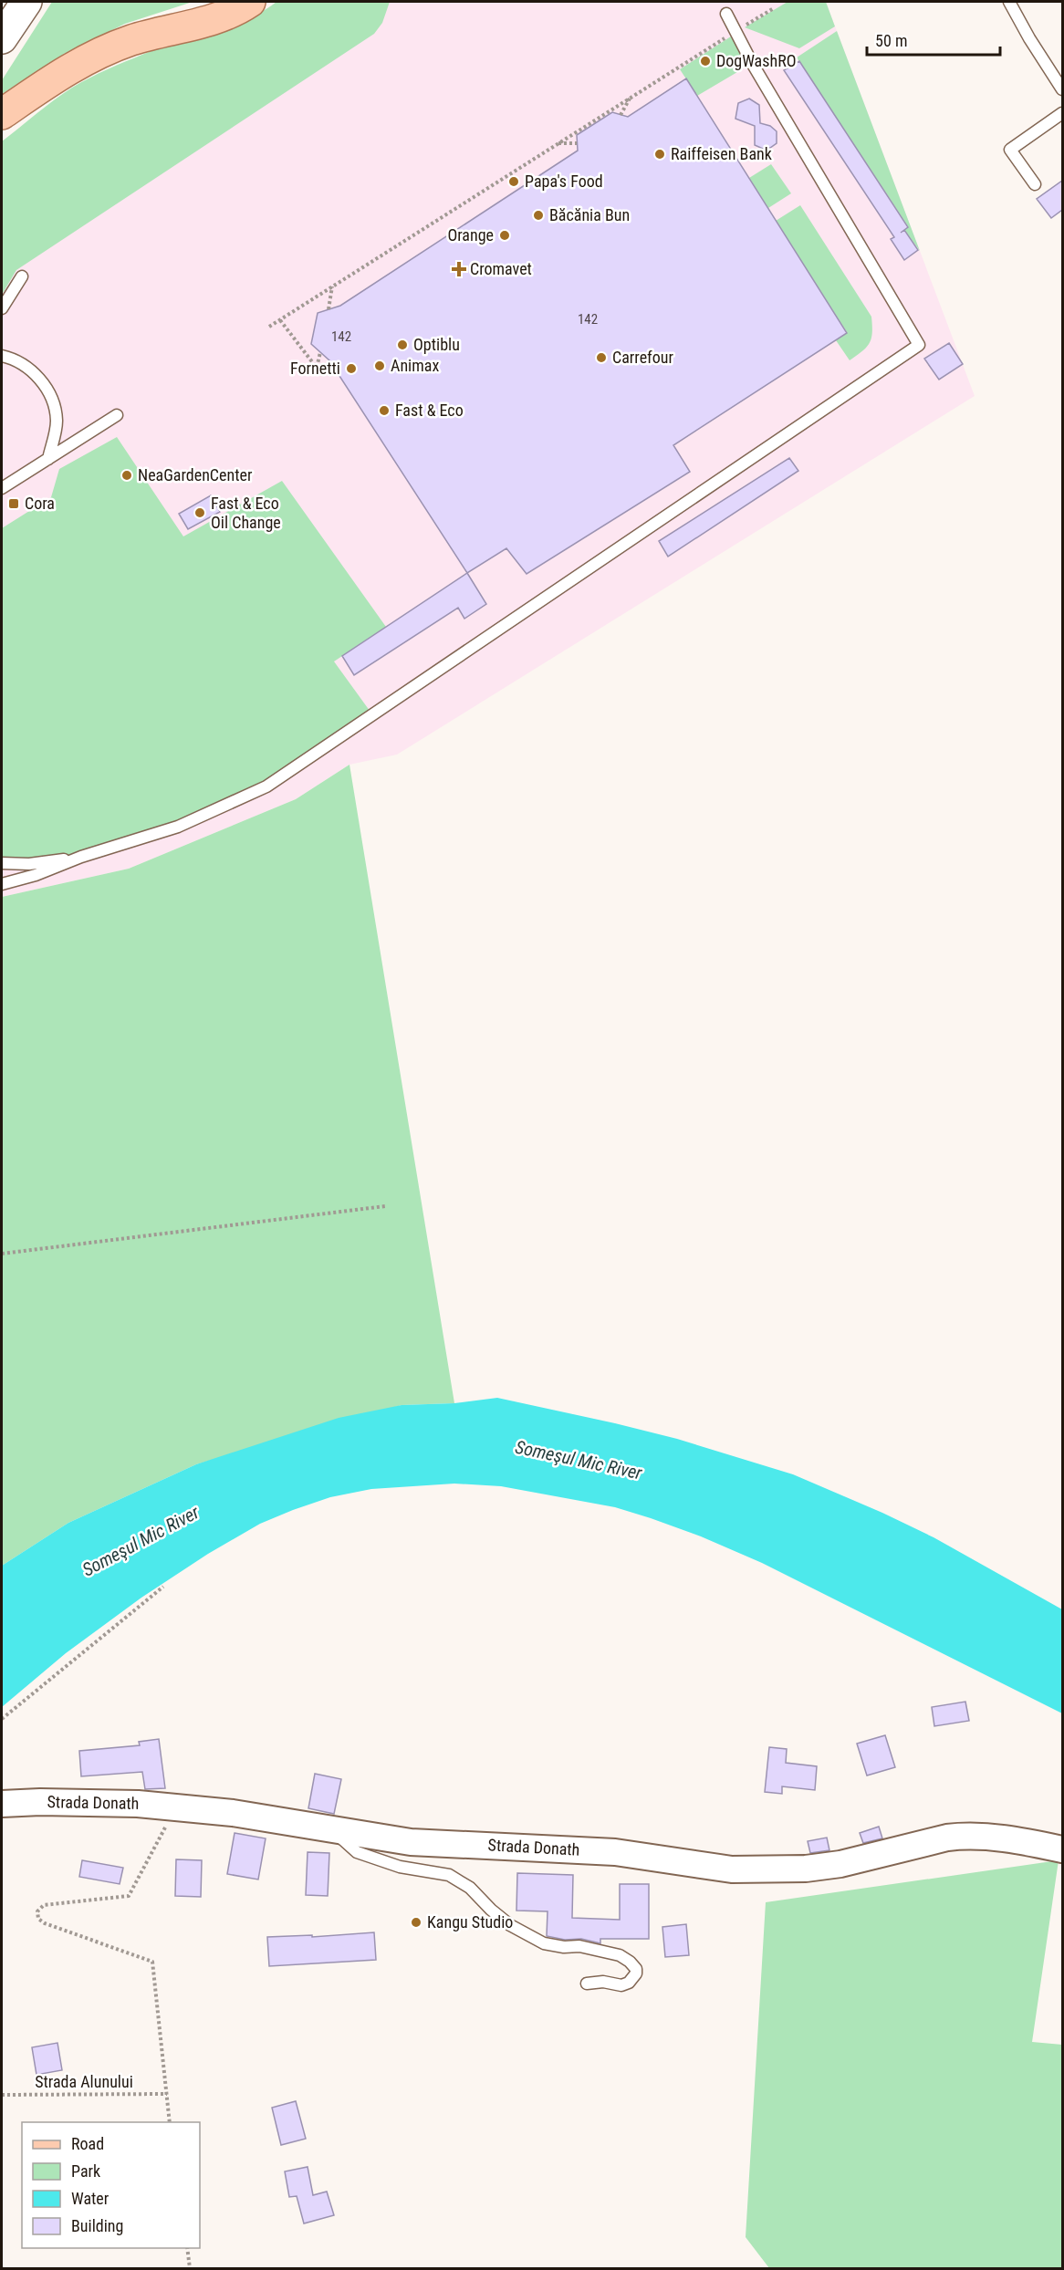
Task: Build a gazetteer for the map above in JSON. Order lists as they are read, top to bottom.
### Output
{
  "streets": {
    "street": ["Strada Donath"],
    "path": ["Strada Alunului"]
  },
  "water": ["Someşul Mic River"],
  "places": {
    "other": [
      "DogWashRO",
      "Raiffeisen Bank",
      "Papa's Food",
      "Băcănia Bun",
      "Orange",
      "Optiblu",
      "Carrefour",
      "Animax",
      "Fornetti",
      "Fast & Eco",
      "NeaGardenCenter",
      "Fast & Eco Oil Change",
      "Kangu Studio"
    ],
    "health": ["Cromavet"],
    "transit": ["Cora"]
  },
  "house_numbers": ["142", "142"],
  "legend": [
    "Road",
    "Park",
    "Water",
    "Building"
  ],
  "scale_bar": "50 m"
}
